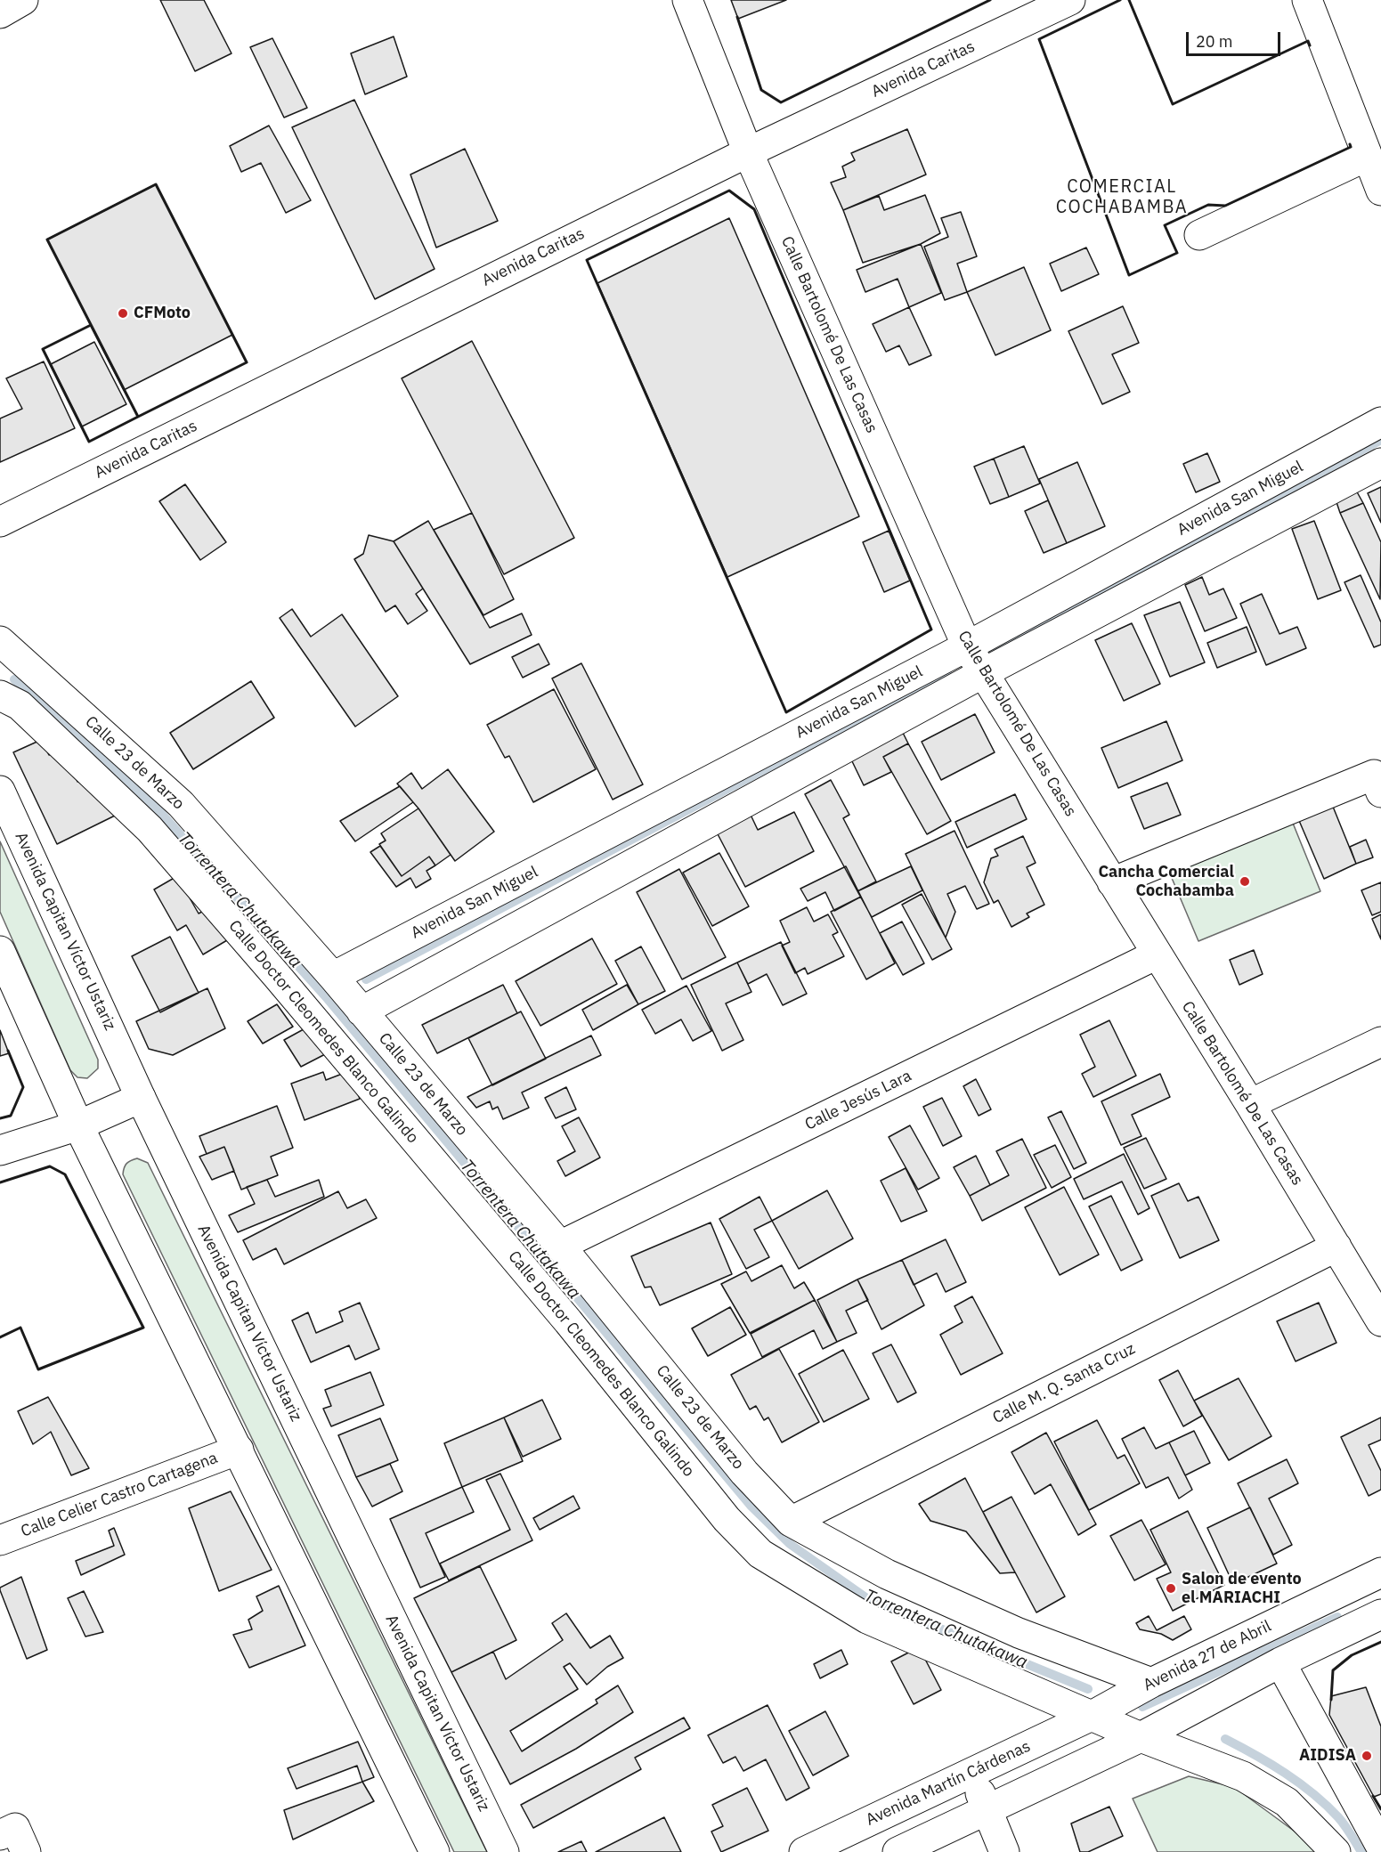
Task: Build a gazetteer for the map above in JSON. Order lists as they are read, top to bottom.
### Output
{
  "streets": {
    "street": [
      "Avenida Caritas",
      "Calle Bartolomé De Las Casas",
      "Avenida San Miguel",
      "Calle 23 de Marzo",
      "Avenida Capitan Víctor Ustariz",
      "Calle Doctor Cleomedes Blanco Galindo",
      "Calle Jesús Lara",
      "Calle M. Q. Santa Cruz",
      "Calle Celier Castro Cartagena",
      "Avenida 27 de Abril",
      "Avenida Martín Cárdenas"
    ]
  },
  "crossings": [
    ["Avenida Caritas", "Calle Bartolomé De Las Casas"],
    ["Calle Bartolomé De Las Casas", "Avenida San Miguel"],
    ["Calle Bartolomé De Las Casas", "Calle Jesús Lara"],
    ["Calle Bartolomé De Las Casas", "Calle M. Q. Santa Cruz"],
    ["Avenida San Miguel", "Calle 23 de Marzo"],
    ["Calle 23 de Marzo", "Calle Jesús Lara"],
    ["Calle 23 de Marzo", "Calle M. Q. Santa Cruz"],
    ["Calle 23 de Marzo", "Avenida 27 de Abril"],
    ["Calle Doctor Cleomedes Blanco Galindo", "Avenida 27 de Abril"],
    ["Calle Doctor Cleomedes Blanco Galindo", "Avenida Martín Cárdenas"],
    ["Avenida 27 de Abril", "Avenida Martín Cárdenas"]
  ],
  "districts": ["COMERCIAL COCHABAMBA"],
  "water": ["Torrentera Chutakawa"],
  "places": [
    "CFMoto",
    "Cancha Comercial Cochabamba",
    "Salon de evento el MARIACHI",
    "AIDISA"
  ],
  "scale_bar": "20 m"
}
